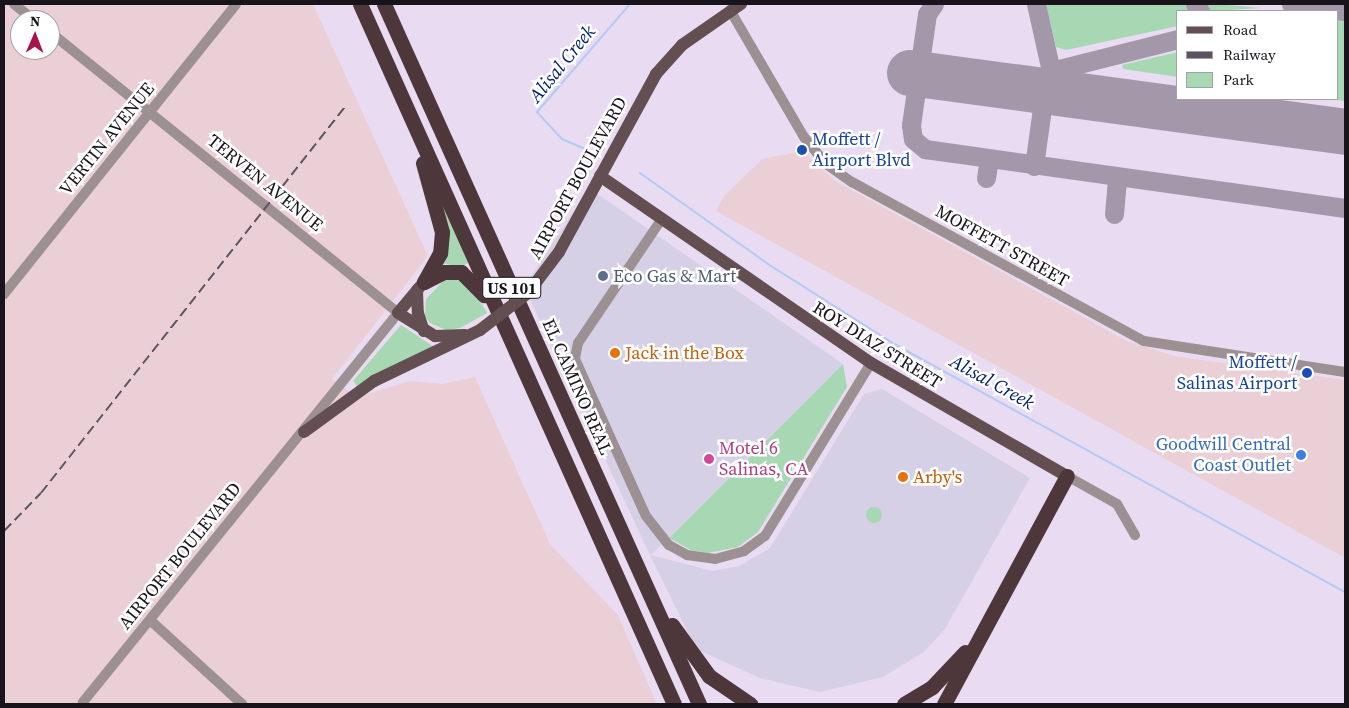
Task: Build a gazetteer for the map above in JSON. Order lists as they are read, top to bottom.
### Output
{
  "streets": {
    "highway": ["US 101", "EL CAMINO REAL"],
    "main road": ["AIRPORT BOULEVARD", "TERVEN AVENUE", "ROY DIAZ STREET"],
    "street": ["VERTIN AVENUE", "MOFFETT STREET"]
  },
  "crossings": [
    ["VERTIN AVENUE", "TERVEN AVENUE"],
    ["AIRPORT BOULEVARD", "TERVEN AVENUE"],
    ["AIRPORT BOULEVARD", "MOFFETT STREET"],
    ["AIRPORT BOULEVARD", "ROY DIAZ STREET"]
  ],
  "water": ["Alisal Creek"],
  "places": [
    "Moffett / Airport Blvd",
    "Eco Gas & Mart",
    "Jack in the Box",
    "Moffett / Salinas Airport",
    "Goodwill Central Coast Outlet",
    "Motel 6 Salinas, CA",
    "Arby's"
  ],
  "legend": ["Road", "Railway", "Park"],
  "north": "top"
}
